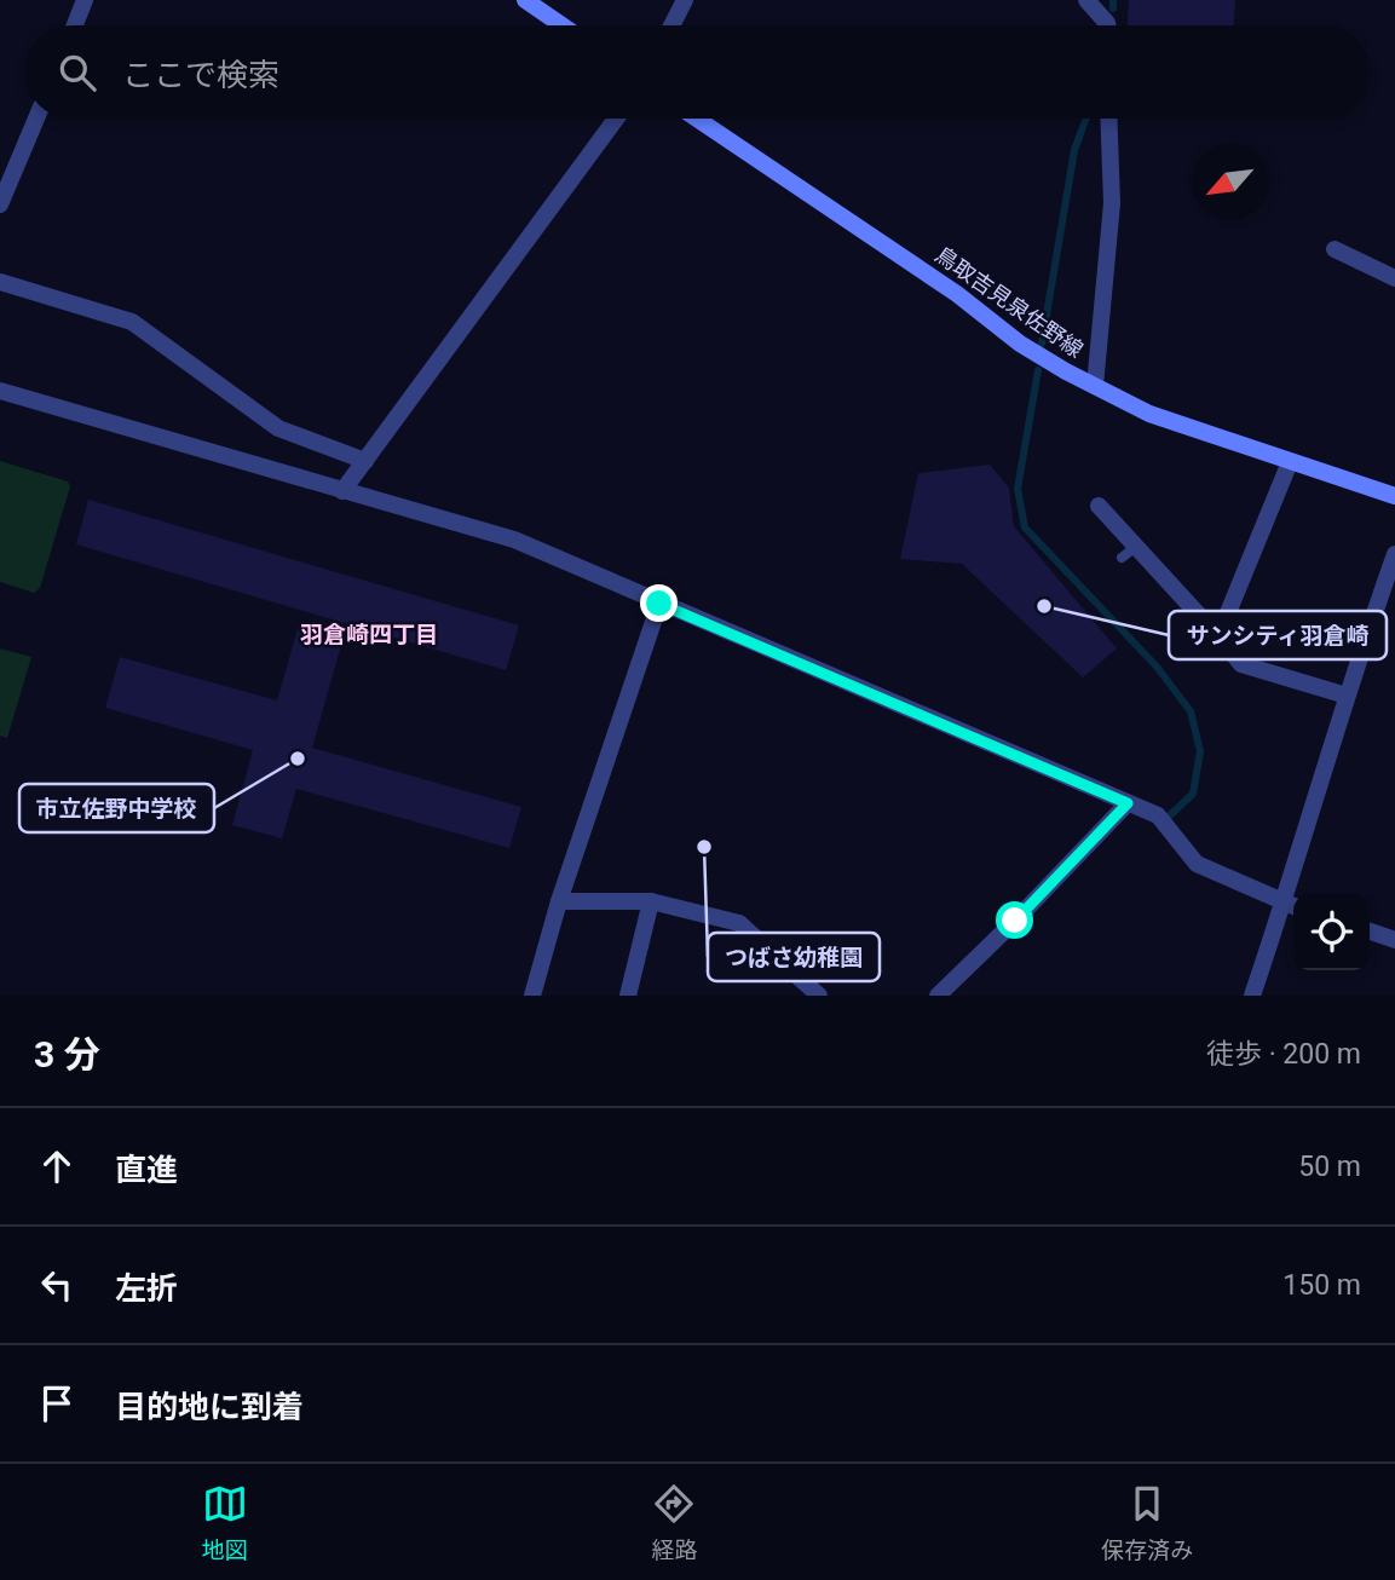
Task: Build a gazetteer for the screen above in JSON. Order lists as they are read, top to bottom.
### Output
{
  "streets": {
    "main road": ["鳥取吉見泉佐野線"]
  },
  "districts": ["羽倉崎四丁目"],
  "places": ["サンシティ羽倉崎", "市立佐野中学校", "つばさ幼稚園"],
  "north": "bottom left",
  "page": {
    "search": "ここで検索",
    "heading": ["3 分", "徒歩 · 200 m"],
    "list": [
      ["直進", "50 m"],
      ["左折", "150 m"],
      "目的地に到着"
    ],
    "nav": ["地図", "経路", "保存済み"]
  }
}
